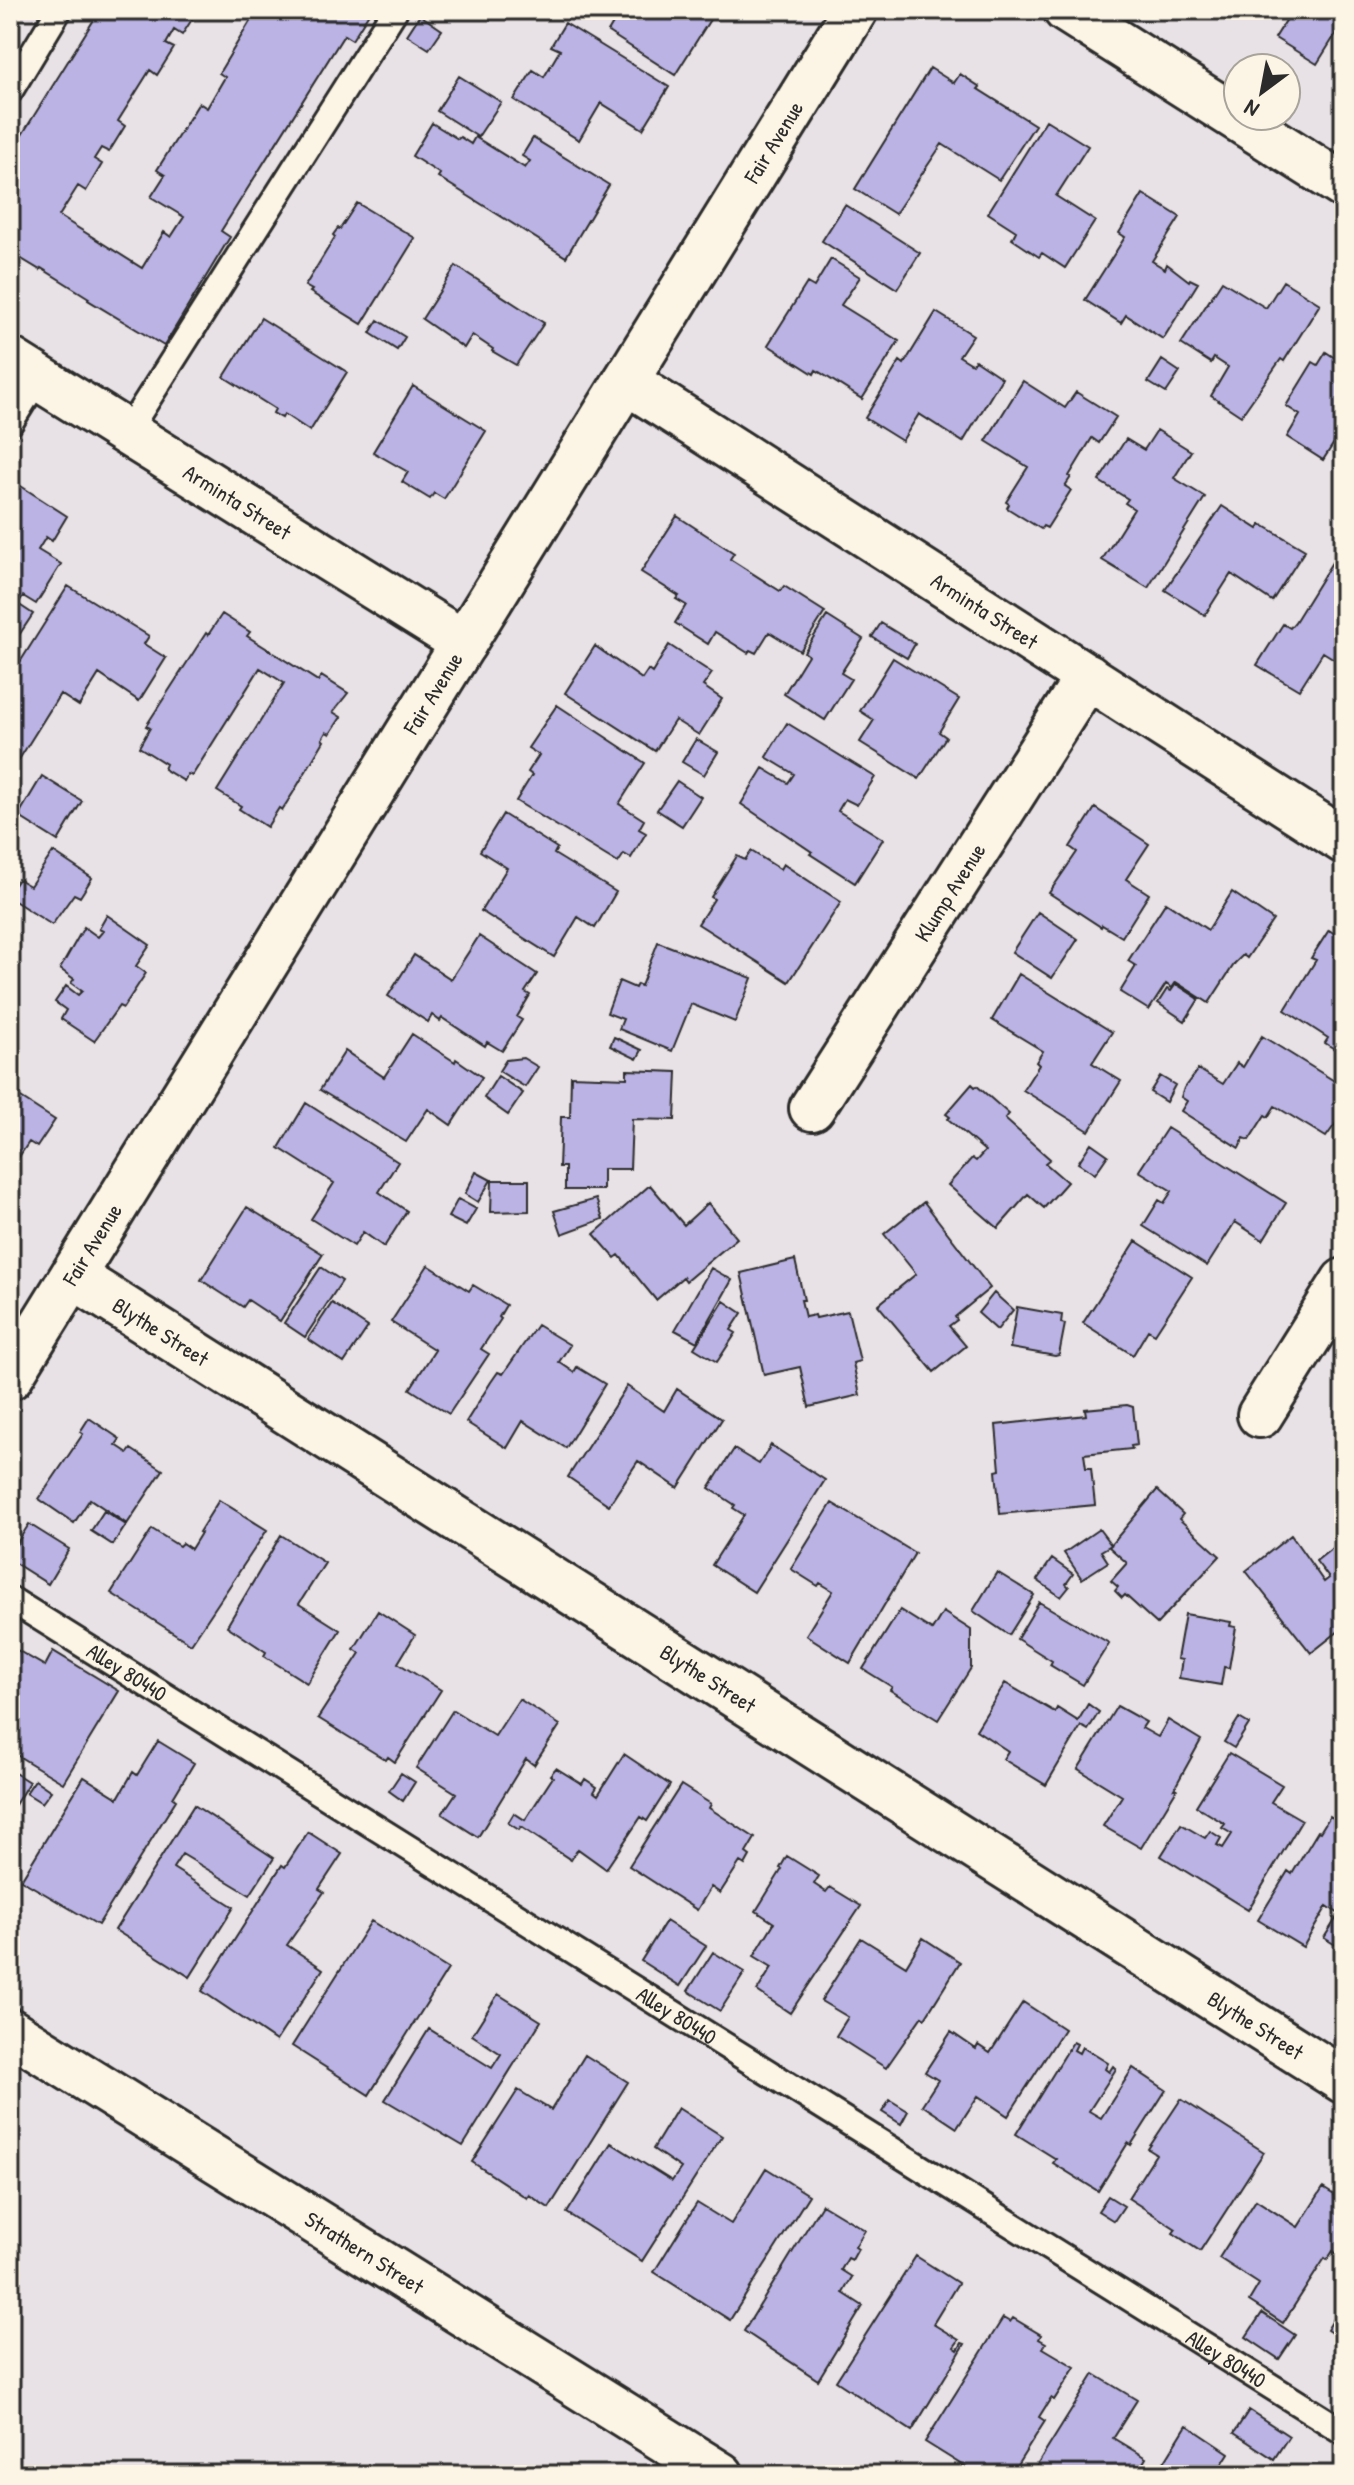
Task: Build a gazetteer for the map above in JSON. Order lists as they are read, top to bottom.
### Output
{
  "streets": {
    "street": [
      "Fair Avenue",
      "Arminta Street",
      "Klump Avenue",
      "Blythe Street",
      "Strathern Street"
    ],
    "lane": ["Alley 80440"]
  },
  "crossings": [
    ["Fair Avenue", "Arminta Street"],
    ["Fair Avenue", "Blythe Street"],
    ["Arminta Street", "Klump Avenue"]
  ],
  "north": "bottom left"
}
